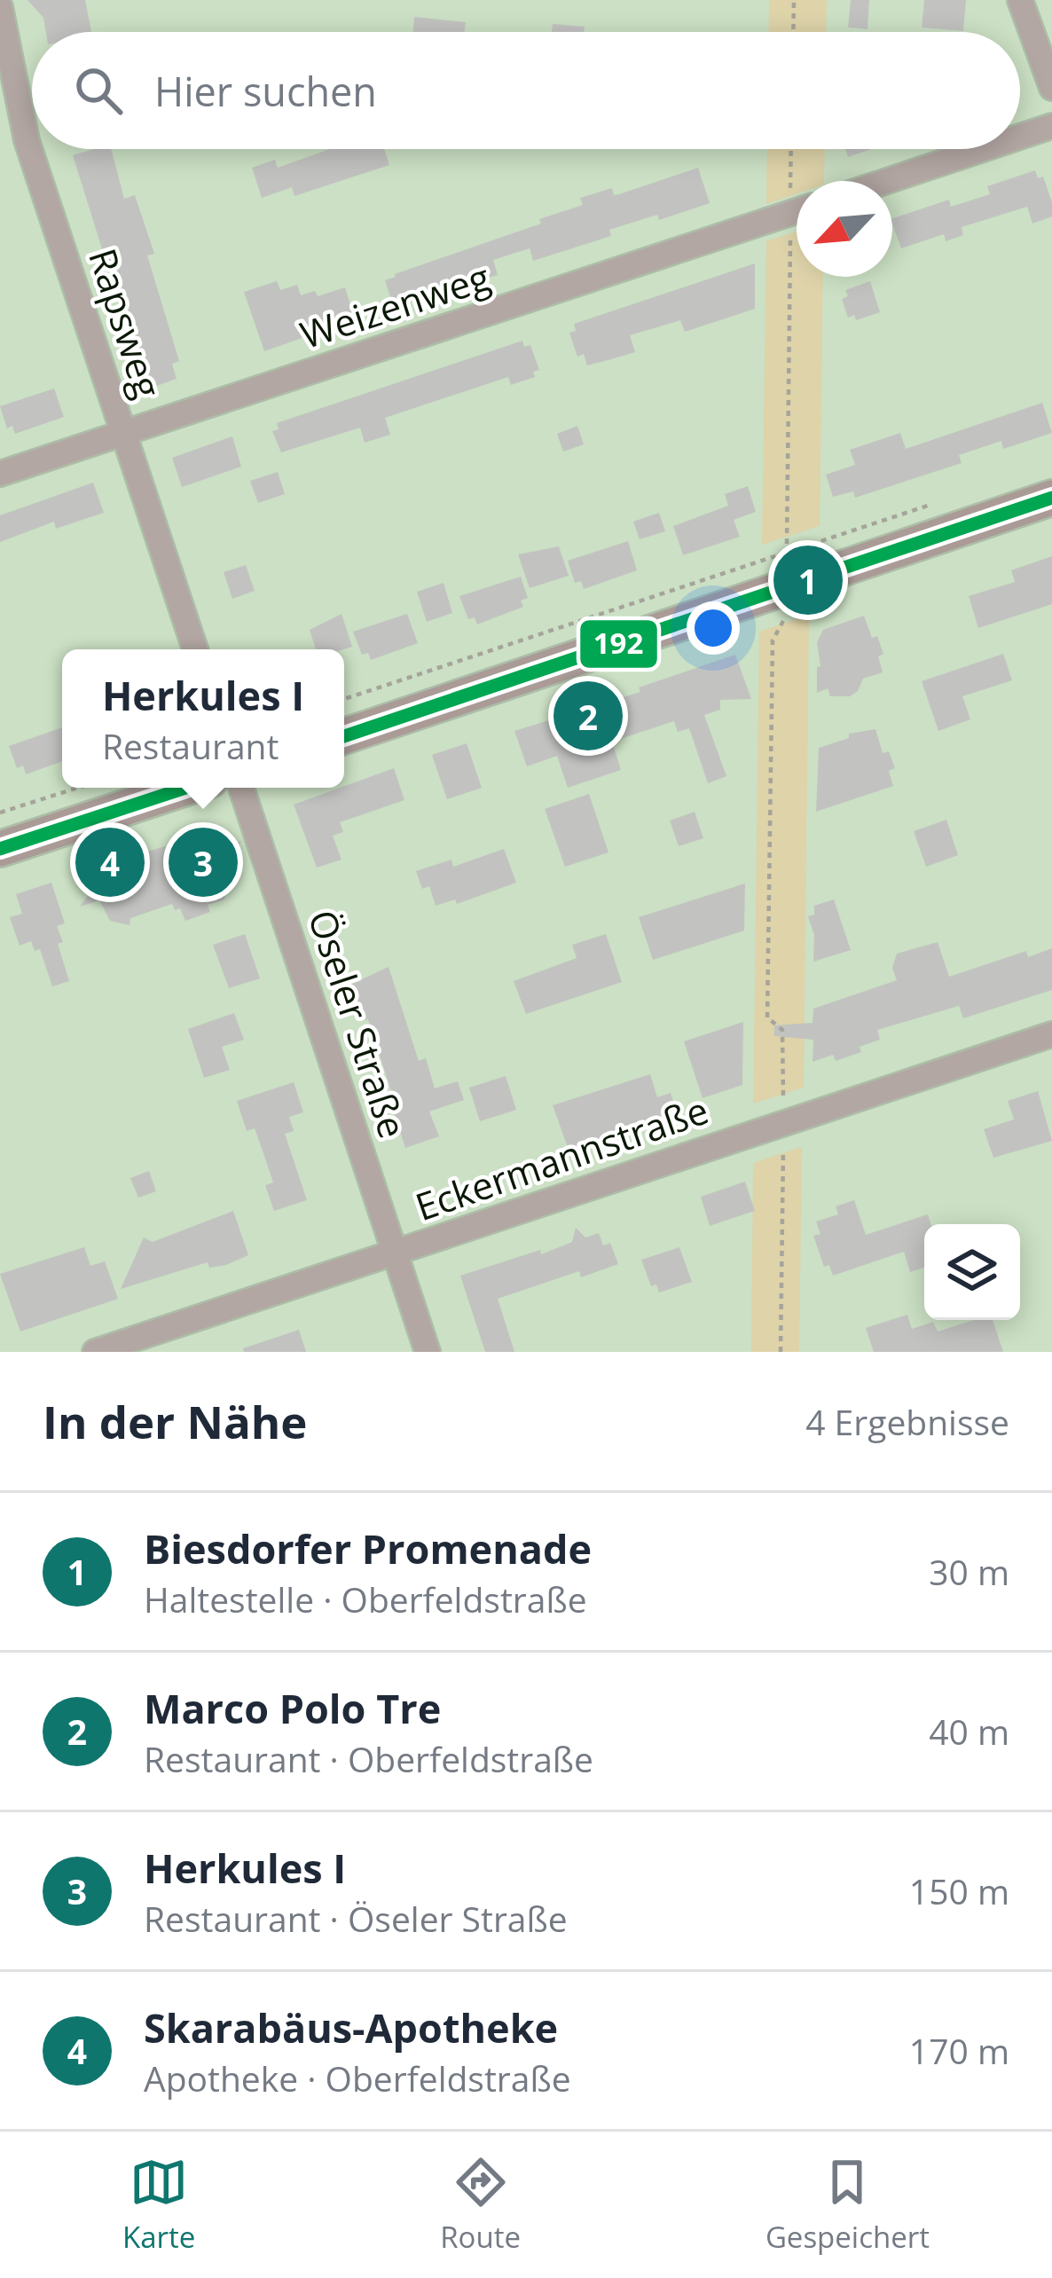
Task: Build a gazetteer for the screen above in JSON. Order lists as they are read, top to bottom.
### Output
{
  "streets": {
    "street": [
      "Weizenweg",
      "Rapsweg",
      "Öseler Straße",
      "Eckermannstraße"
    ]
  },
  "crossings": [
    ["Weizenweg", "Rapsweg"],
    ["Öseler Straße", "Eckermannstraße"]
  ],
  "lines": ["transit line 192"],
  "north": "bottom left",
  "page": {
    "search": "Hier suchen",
    "pins": [
      "1",
      "2",
      "3",
      "4"
    ],
    "popup": ["Herkules I", "Restaurant"],
    "heading": ["In der Nähe", "4 Ergebnisse"],
    "list": [
      {
        "mark": "1",
        "name": "Biesdorfer Promenade",
        "note": "Haltestelle · Oberfeldstraße",
        "value": "30 m"
      },
      {
        "mark": "2",
        "name": "Marco Polo Tre",
        "note": "Restaurant · Oberfeldstraße",
        "value": "40 m"
      },
      {
        "mark": "3",
        "name": "Herkules I",
        "note": "Restaurant · Öseler Straße",
        "value": "150 m"
      },
      {
        "mark": "4",
        "name": "Skarabäus-Apotheke",
        "note": "Apotheke · Oberfeldstraße",
        "value": "170 m"
      }
    ],
    "nav": ["Karte", "Route", "Gespeichert"]
  }
}
